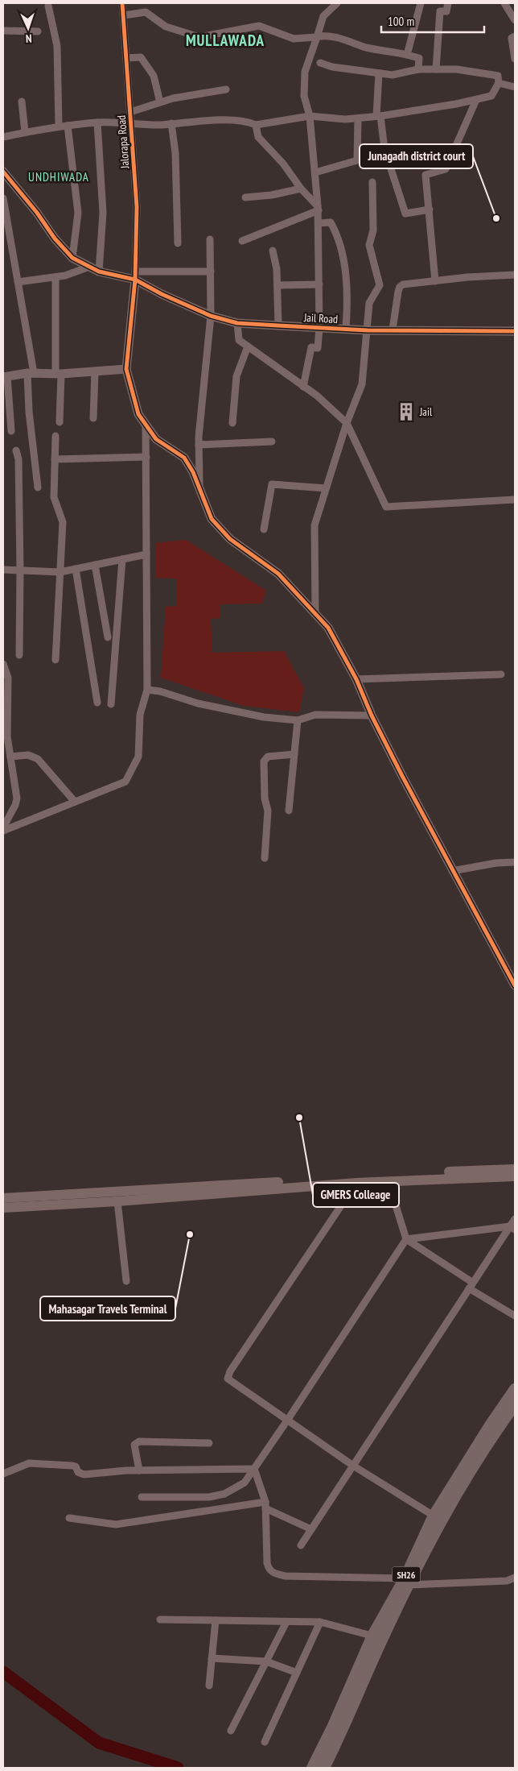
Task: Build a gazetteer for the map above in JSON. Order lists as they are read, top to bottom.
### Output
{
  "streets": {
    "main road": ["SH26"],
    "street": ["Jalorapa Road", "Jail Road"]
  },
  "crossings": [
    ["Jalorapa Road", "Jail Road"]
  ],
  "districts": ["MULLAWADA", "UNDHIWADA"],
  "places": {
    "other": ["Junagadh district court", "GMERS Colleage", "Mahasagar Travels Terminal"],
    "building": ["Jail"]
  },
  "scale_bar": "100 m",
  "north": "bottom"
}
